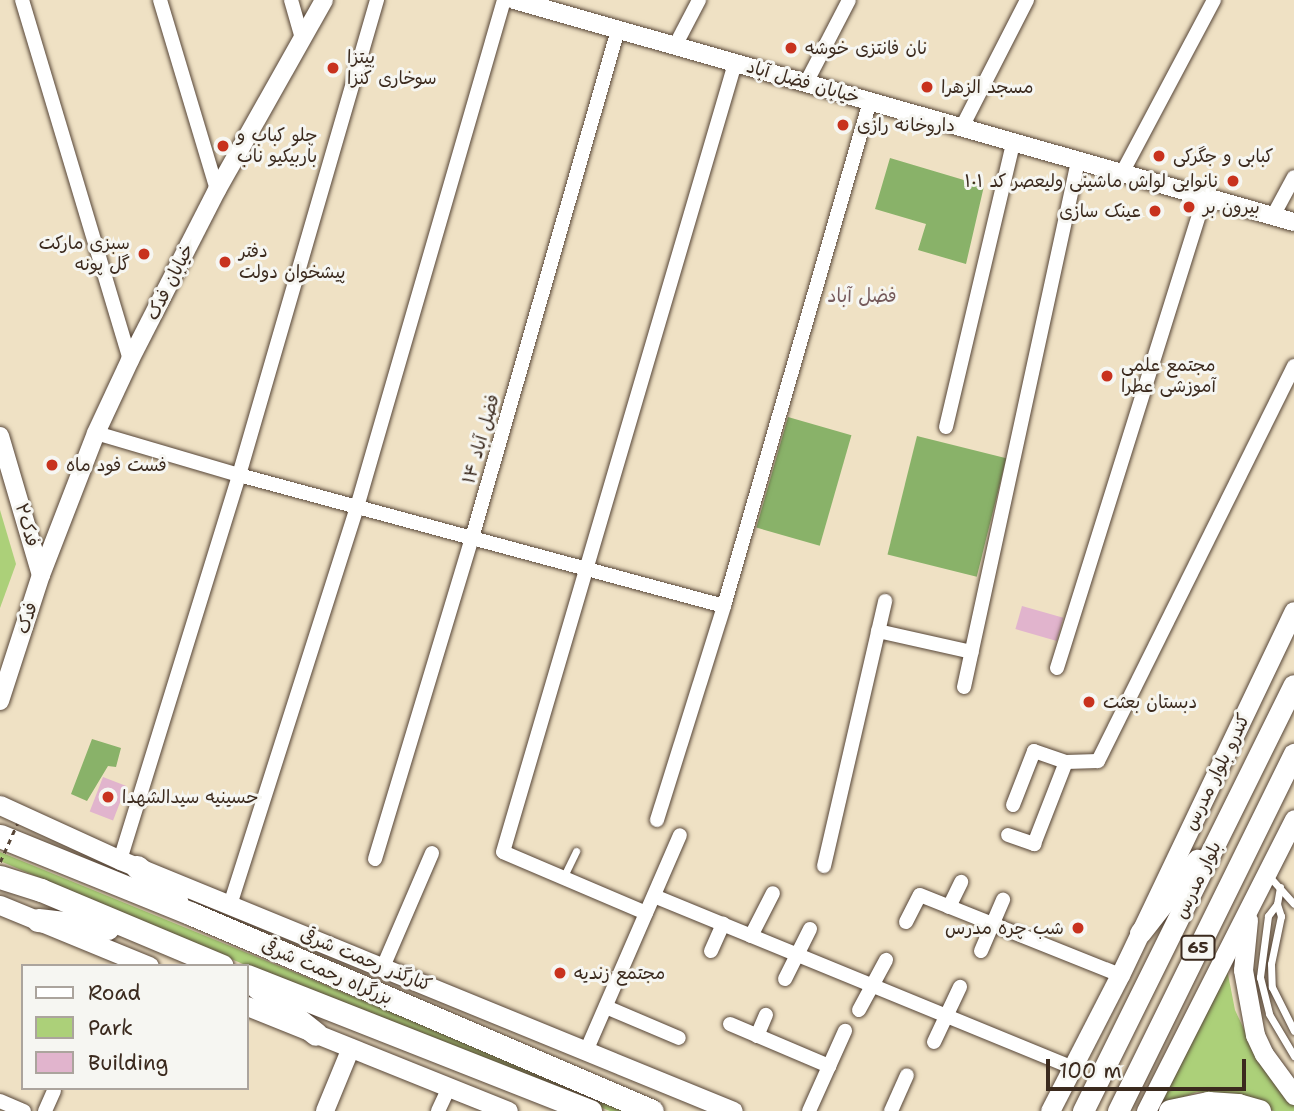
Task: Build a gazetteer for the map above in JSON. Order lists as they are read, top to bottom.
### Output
{
  "streets": {
    "highway": ["بزرگراه رحمت شرقی"],
    "main road": [
      "کندرو بلوار مدرس",
      "بلوار مدرس",
      "65",
      "کنارگذر رحمت شرقی"
    ],
    "street": [
      "خیابان فضل آباد",
      "خیابان فدک",
      "فضل آباد ۱۴",
      "فدک۲",
      "فدک"
    ]
  },
  "crossings": [
    ["خیابان فضل آباد", "فضل آباد ۱۴"],
    ["خیابان فدک", "فدک۲"],
    ["خیابان فدک", "فدک"],
    ["فدک۲", "فدک"]
  ],
  "districts": ["فضل آباد"],
  "places": [
    "نان فانتزی خوشه",
    "پيتزا سوخارى كنزا",
    "مسجد الزهرا",
    "داروخانه رازی",
    "چلو کباب و باربیکیو ناب",
    "کبابی و جگرکی",
    "نانوایی لواش ماشینی ولیعصر کد ۱۰۱",
    "بیرون بر",
    "عینک سازی",
    "سبزی مارکت گل پونه",
    "دفتر پیشخوان دولت",
    "مجتمع علمی آموزشی عطرا",
    "فست فود ماه",
    "دبستان بعثت",
    "حسینیه سیدالشهدا",
    "شب چره مدرس",
    "مجتمع زندیه"
  ],
  "legend": ["Road", "Park", "Building"],
  "scale_bar": "100 m"
}
